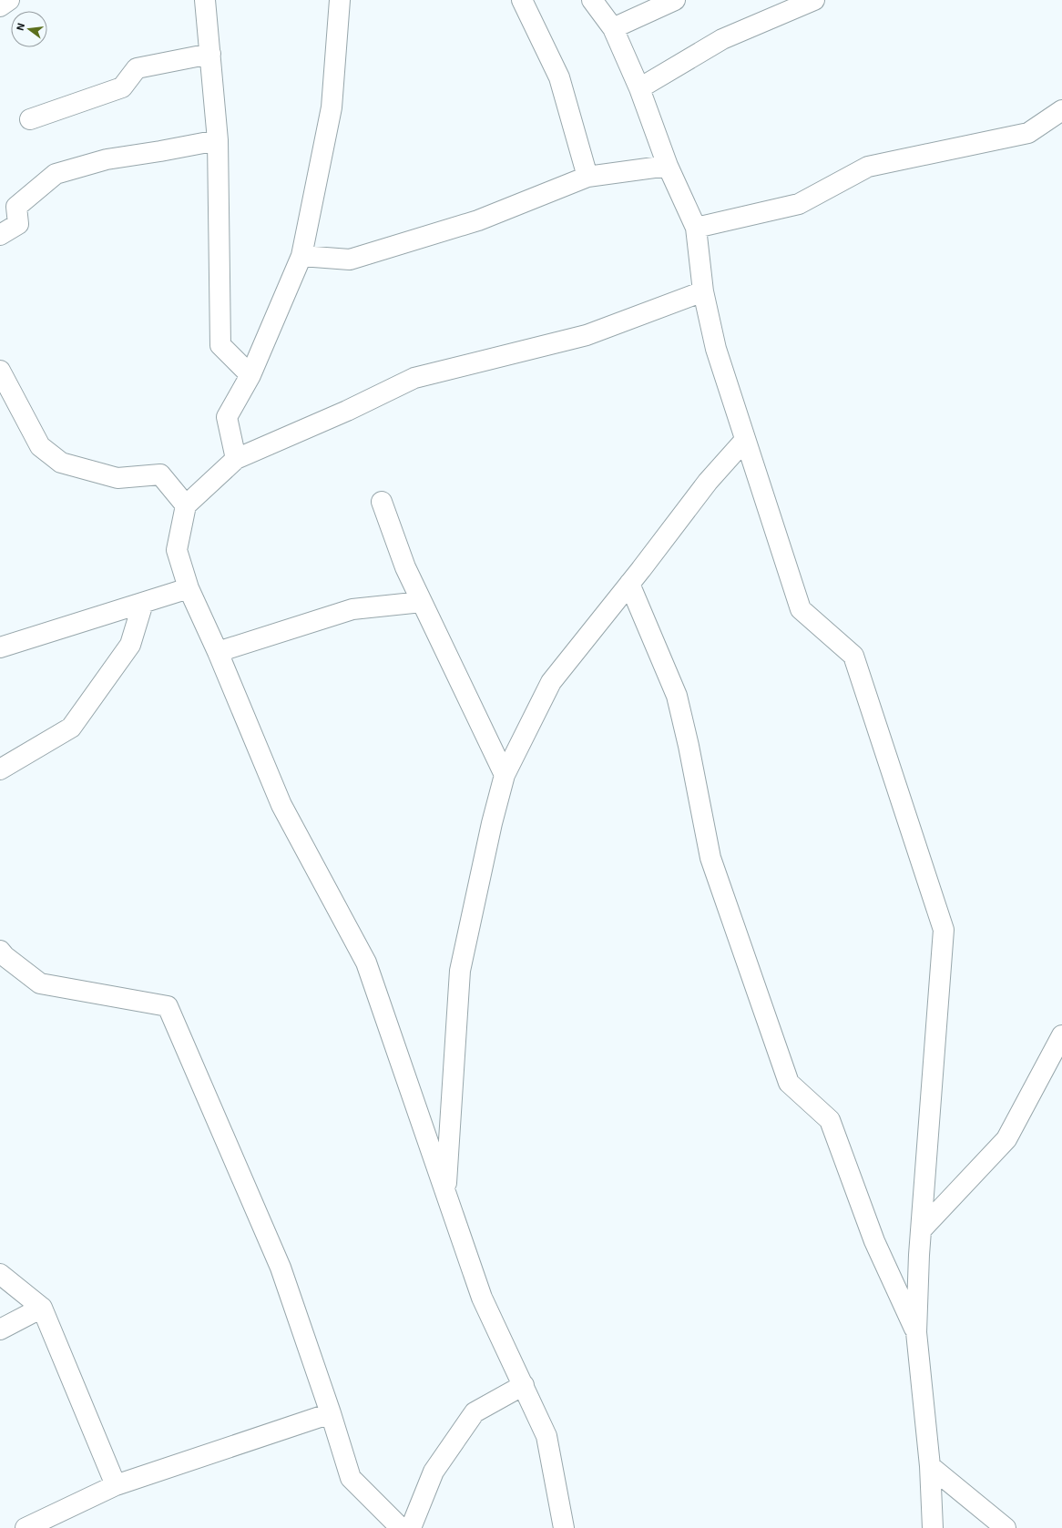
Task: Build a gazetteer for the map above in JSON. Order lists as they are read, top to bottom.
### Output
{
  "north": "left"
}
